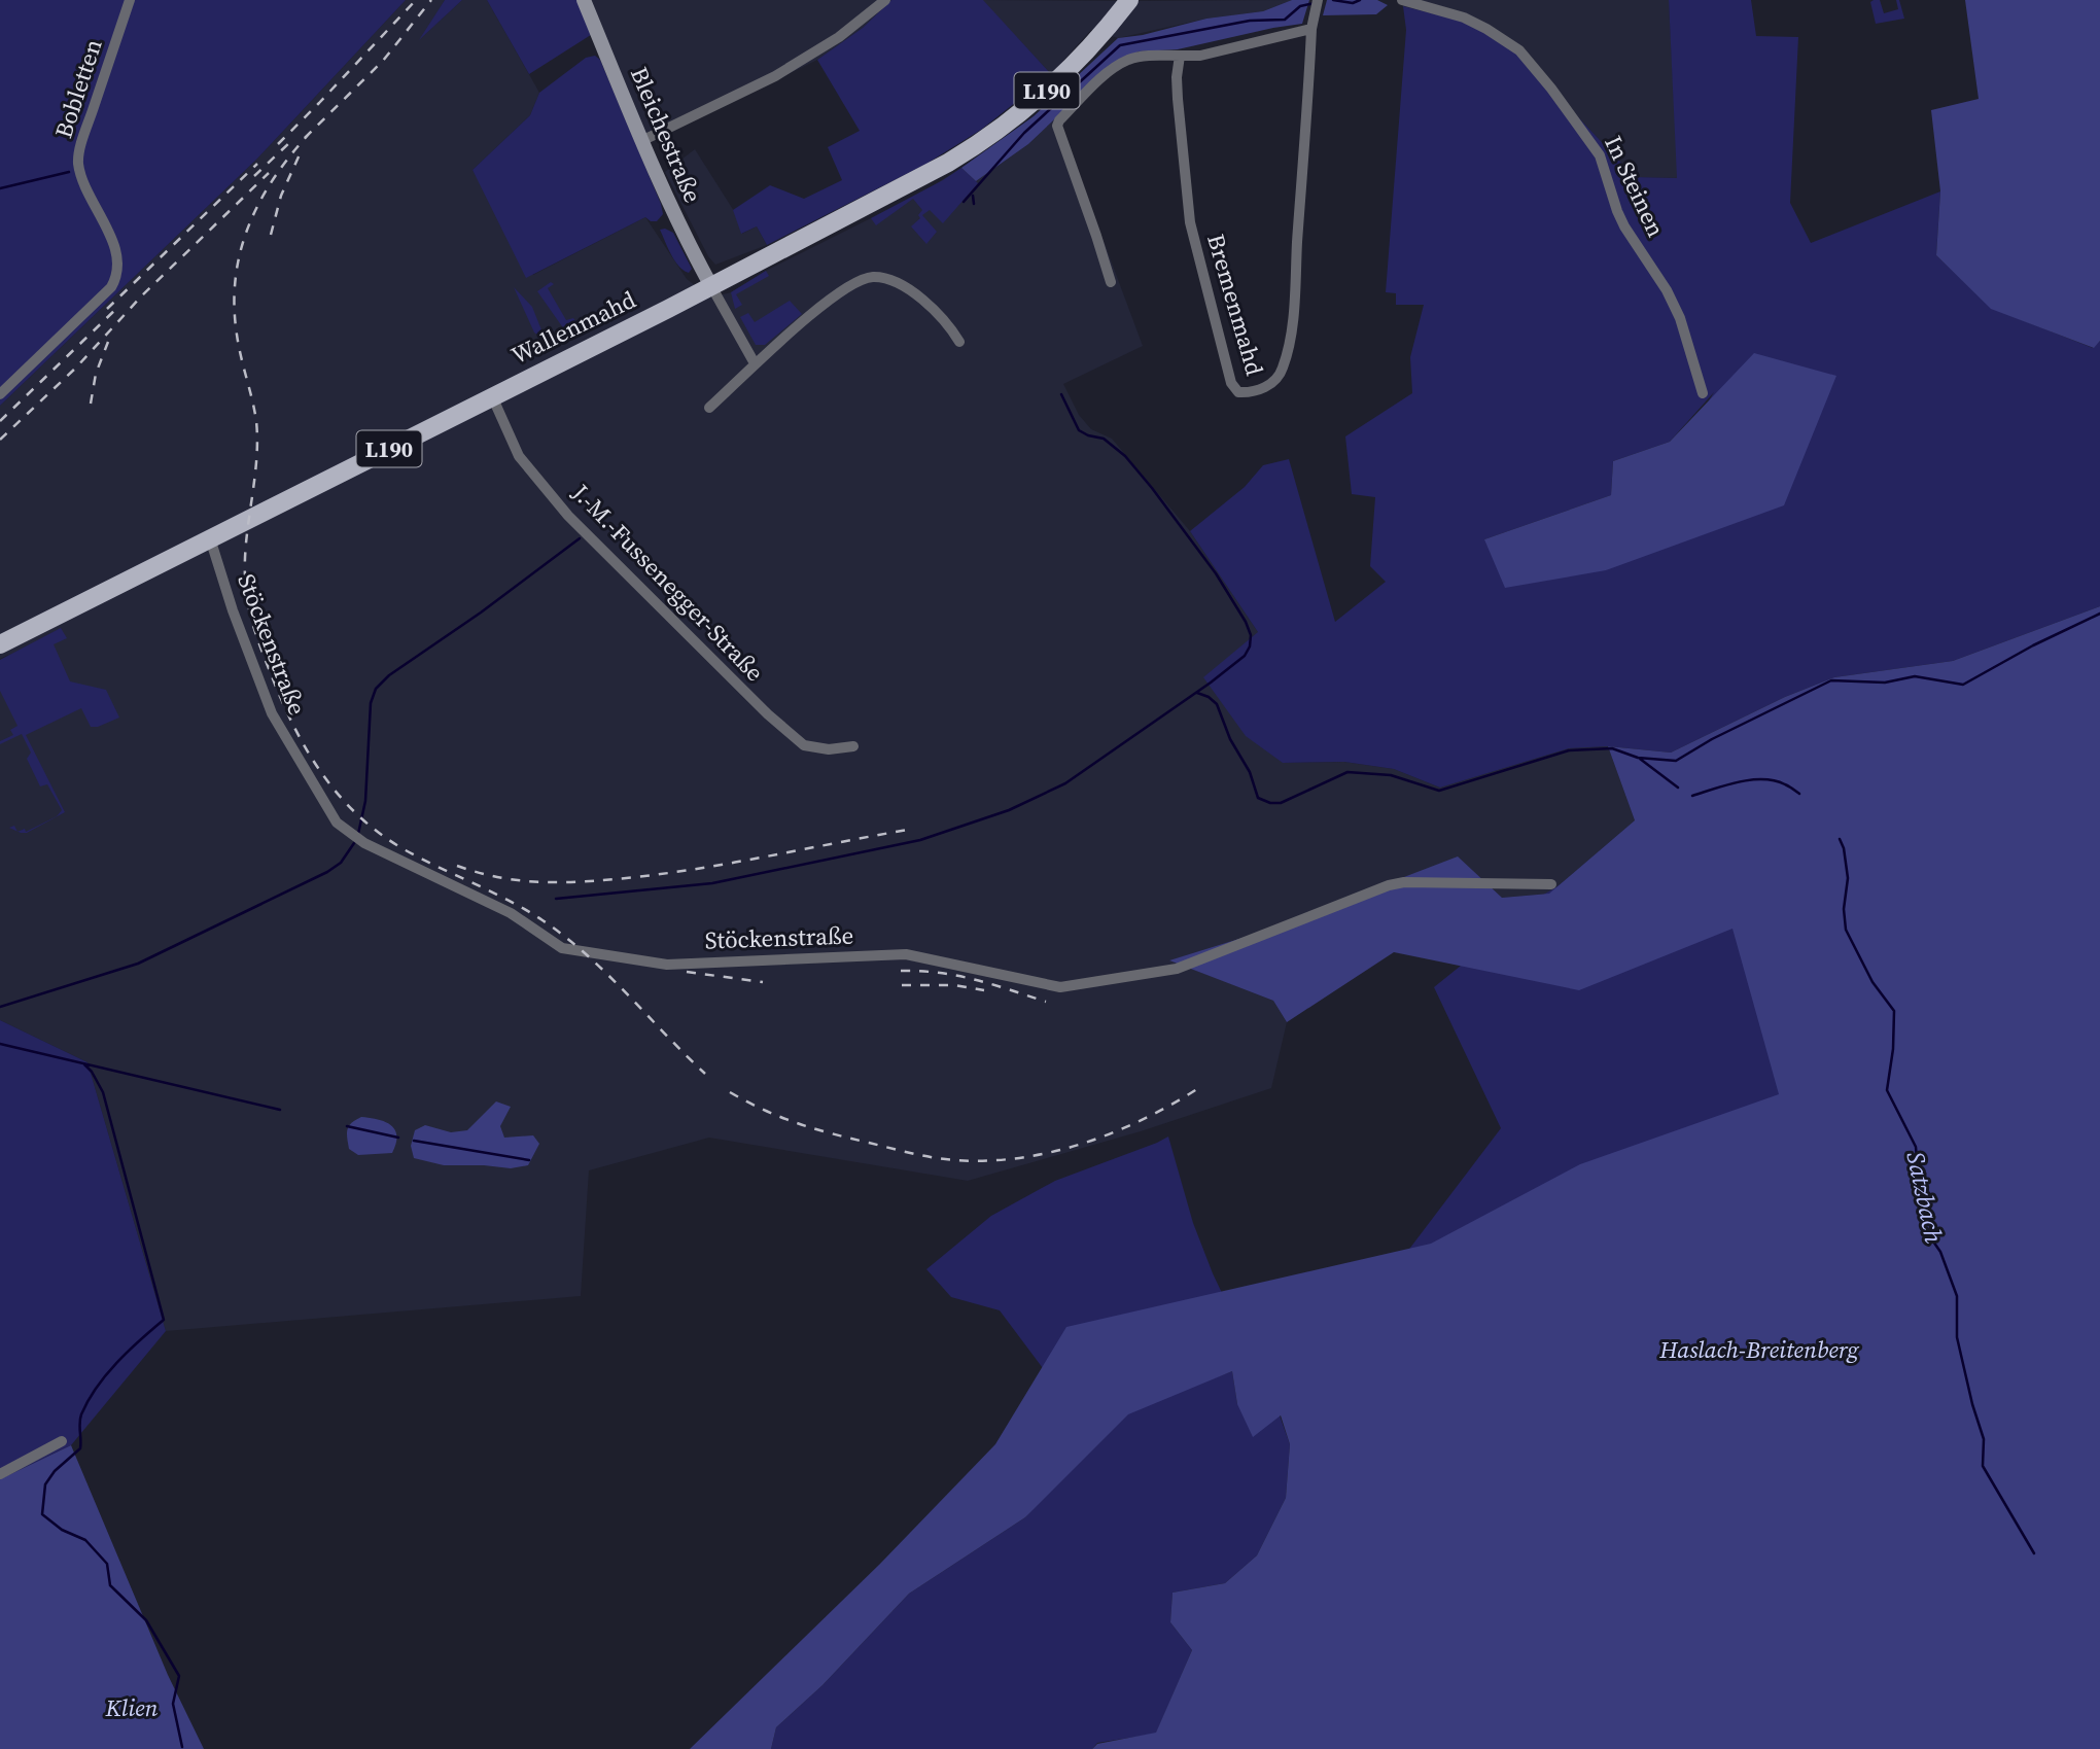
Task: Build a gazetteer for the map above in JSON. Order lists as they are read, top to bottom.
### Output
{
  "streets": {
    "main road": ["L190", "Bleichestraße", "Wallenmahd"],
    "street": [
      "Bobletten",
      "In Steinen",
      "Bremenmahd",
      "J.-M.-Fussenegger-Straße",
      "Stöckenstraße"
    ]
  },
  "crossings": [
    ["Bleichestraße", "Wallenmahd"],
    ["Wallenmahd", "J.-M.-Fussenegger-Straße"],
    ["Wallenmahd", "Stöckenstraße"]
  ],
  "water": ["Satzbach"],
  "parks": ["Haslach-Breitenberg", "Klien"]
}
